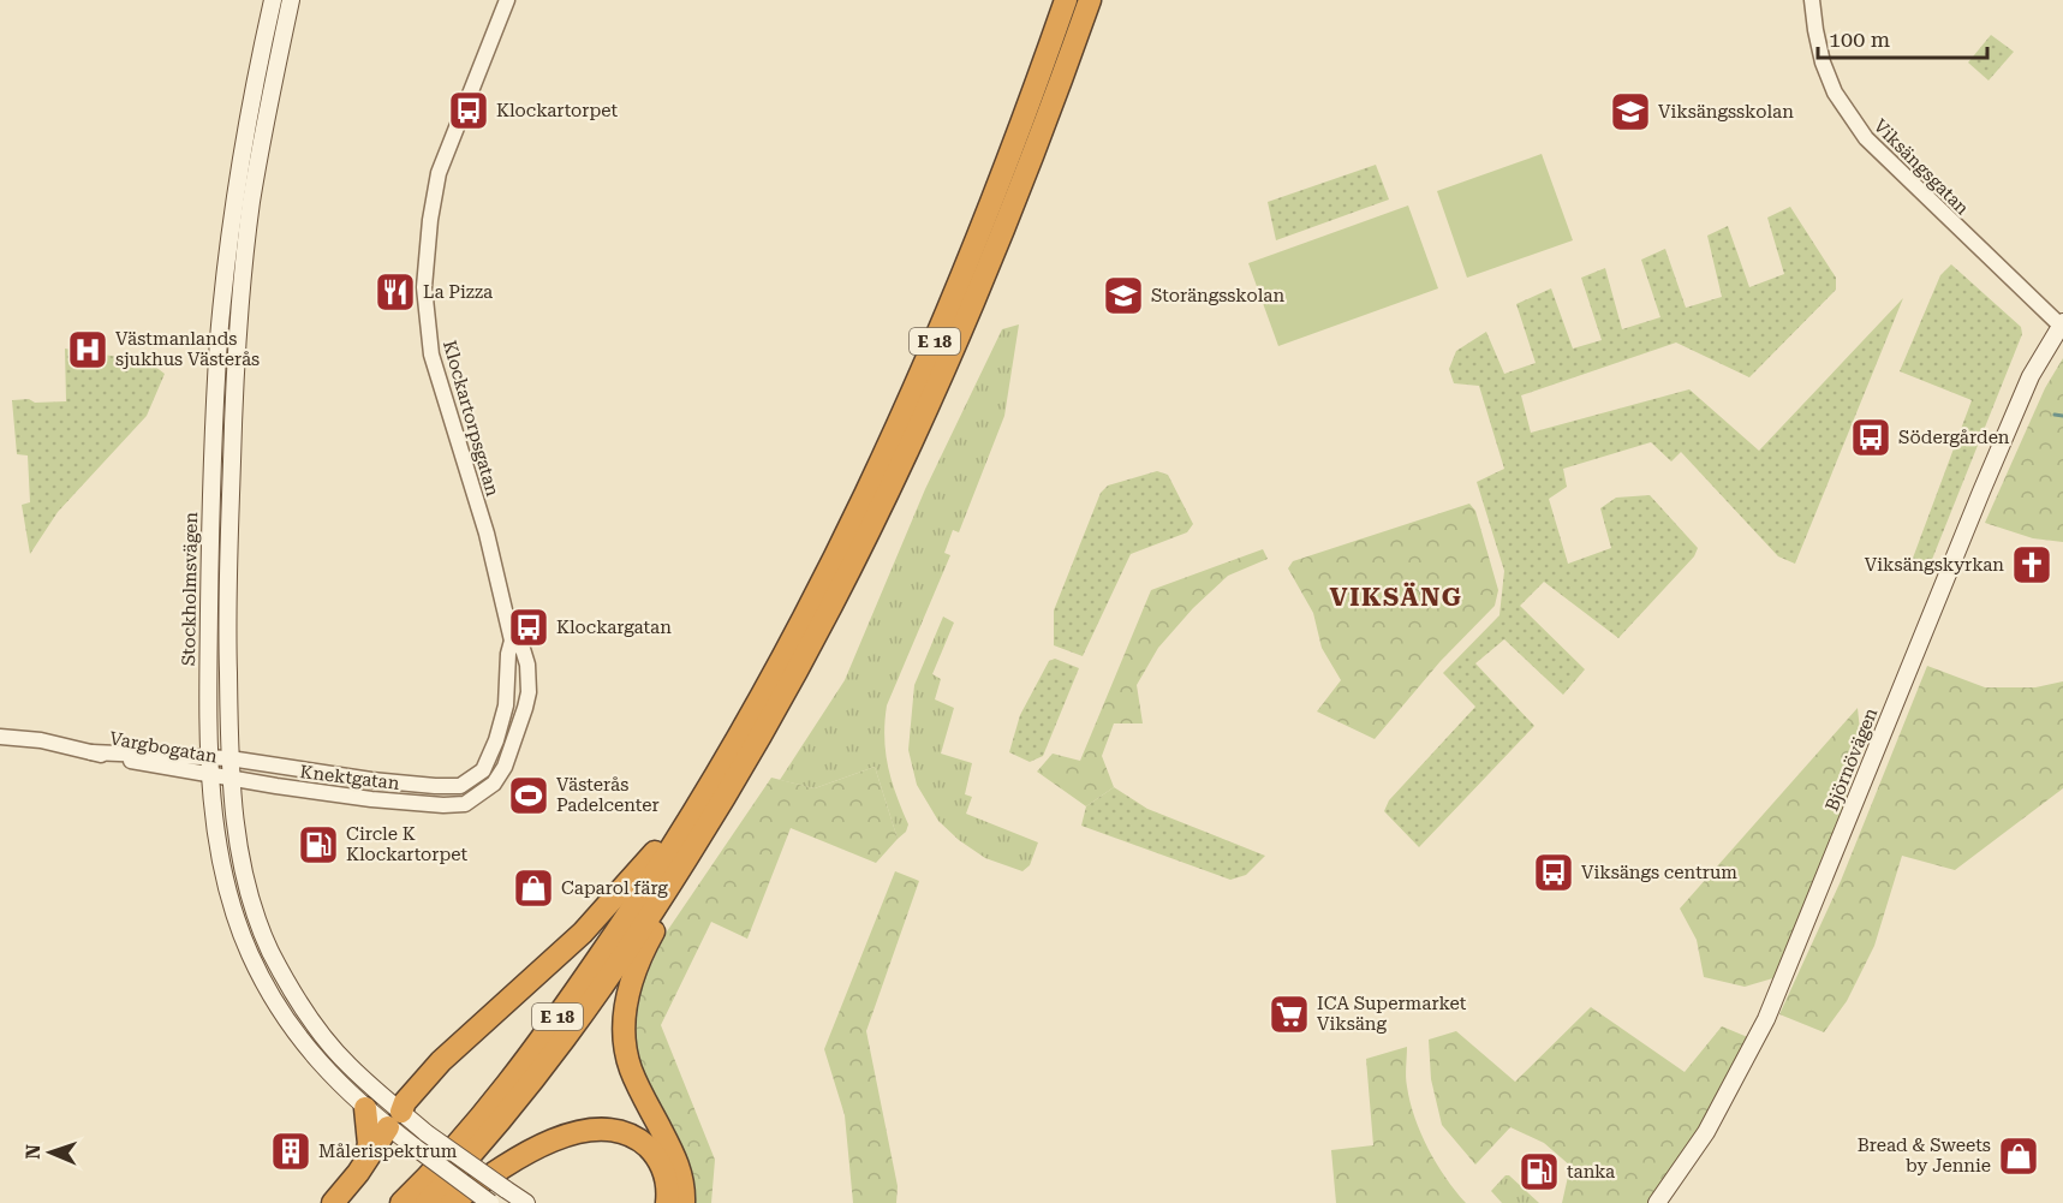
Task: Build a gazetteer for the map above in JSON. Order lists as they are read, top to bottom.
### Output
{
  "streets": {
    "highway": ["E 18"],
    "main road": ["Stockholmsvägen", "Björnövägen"],
    "street": [
      "Viksängsgatan",
      "Klockartorpsgatan",
      "Vargbogatan",
      "Knektgatan"
    ]
  },
  "crossings": [
    ["Viksängsgatan", "Björnövägen"],
    ["E 18", "Stockholmsvägen"],
    ["Klockartorpsgatan", "Knektgatan"],
    ["Stockholmsvägen", "Vargbogatan"],
    ["Stockholmsvägen", "Knektgatan"],
    ["Vargbogatan", "Knektgatan"]
  ],
  "districts": ["VIKSÄNG"],
  "places": {
    "bus stop": [
      "Klockartorpet",
      "Södergården",
      "Klockargatan",
      "Viksängs centrum"
    ],
    "school or university": ["Viksängsskolan", "Storängsskolan"],
    "restaurant": ["La Pizza"],
    "hospital": ["Västmanlands sjukhus Västerås"],
    "church": ["Viksängskyrkan"],
    "sports": ["Västerås Padelcenter"],
    "fuel station": ["Circle K Klockartorpet", "tanka"],
    "shop": ["Caparol färg", "Bread & Sweets by Jennie"],
    "supermarket": ["ICA Supermarket Viksäng"],
    "building": ["Målerispektrum"]
  },
  "scale_bar": "100 m",
  "north": "left"
}
